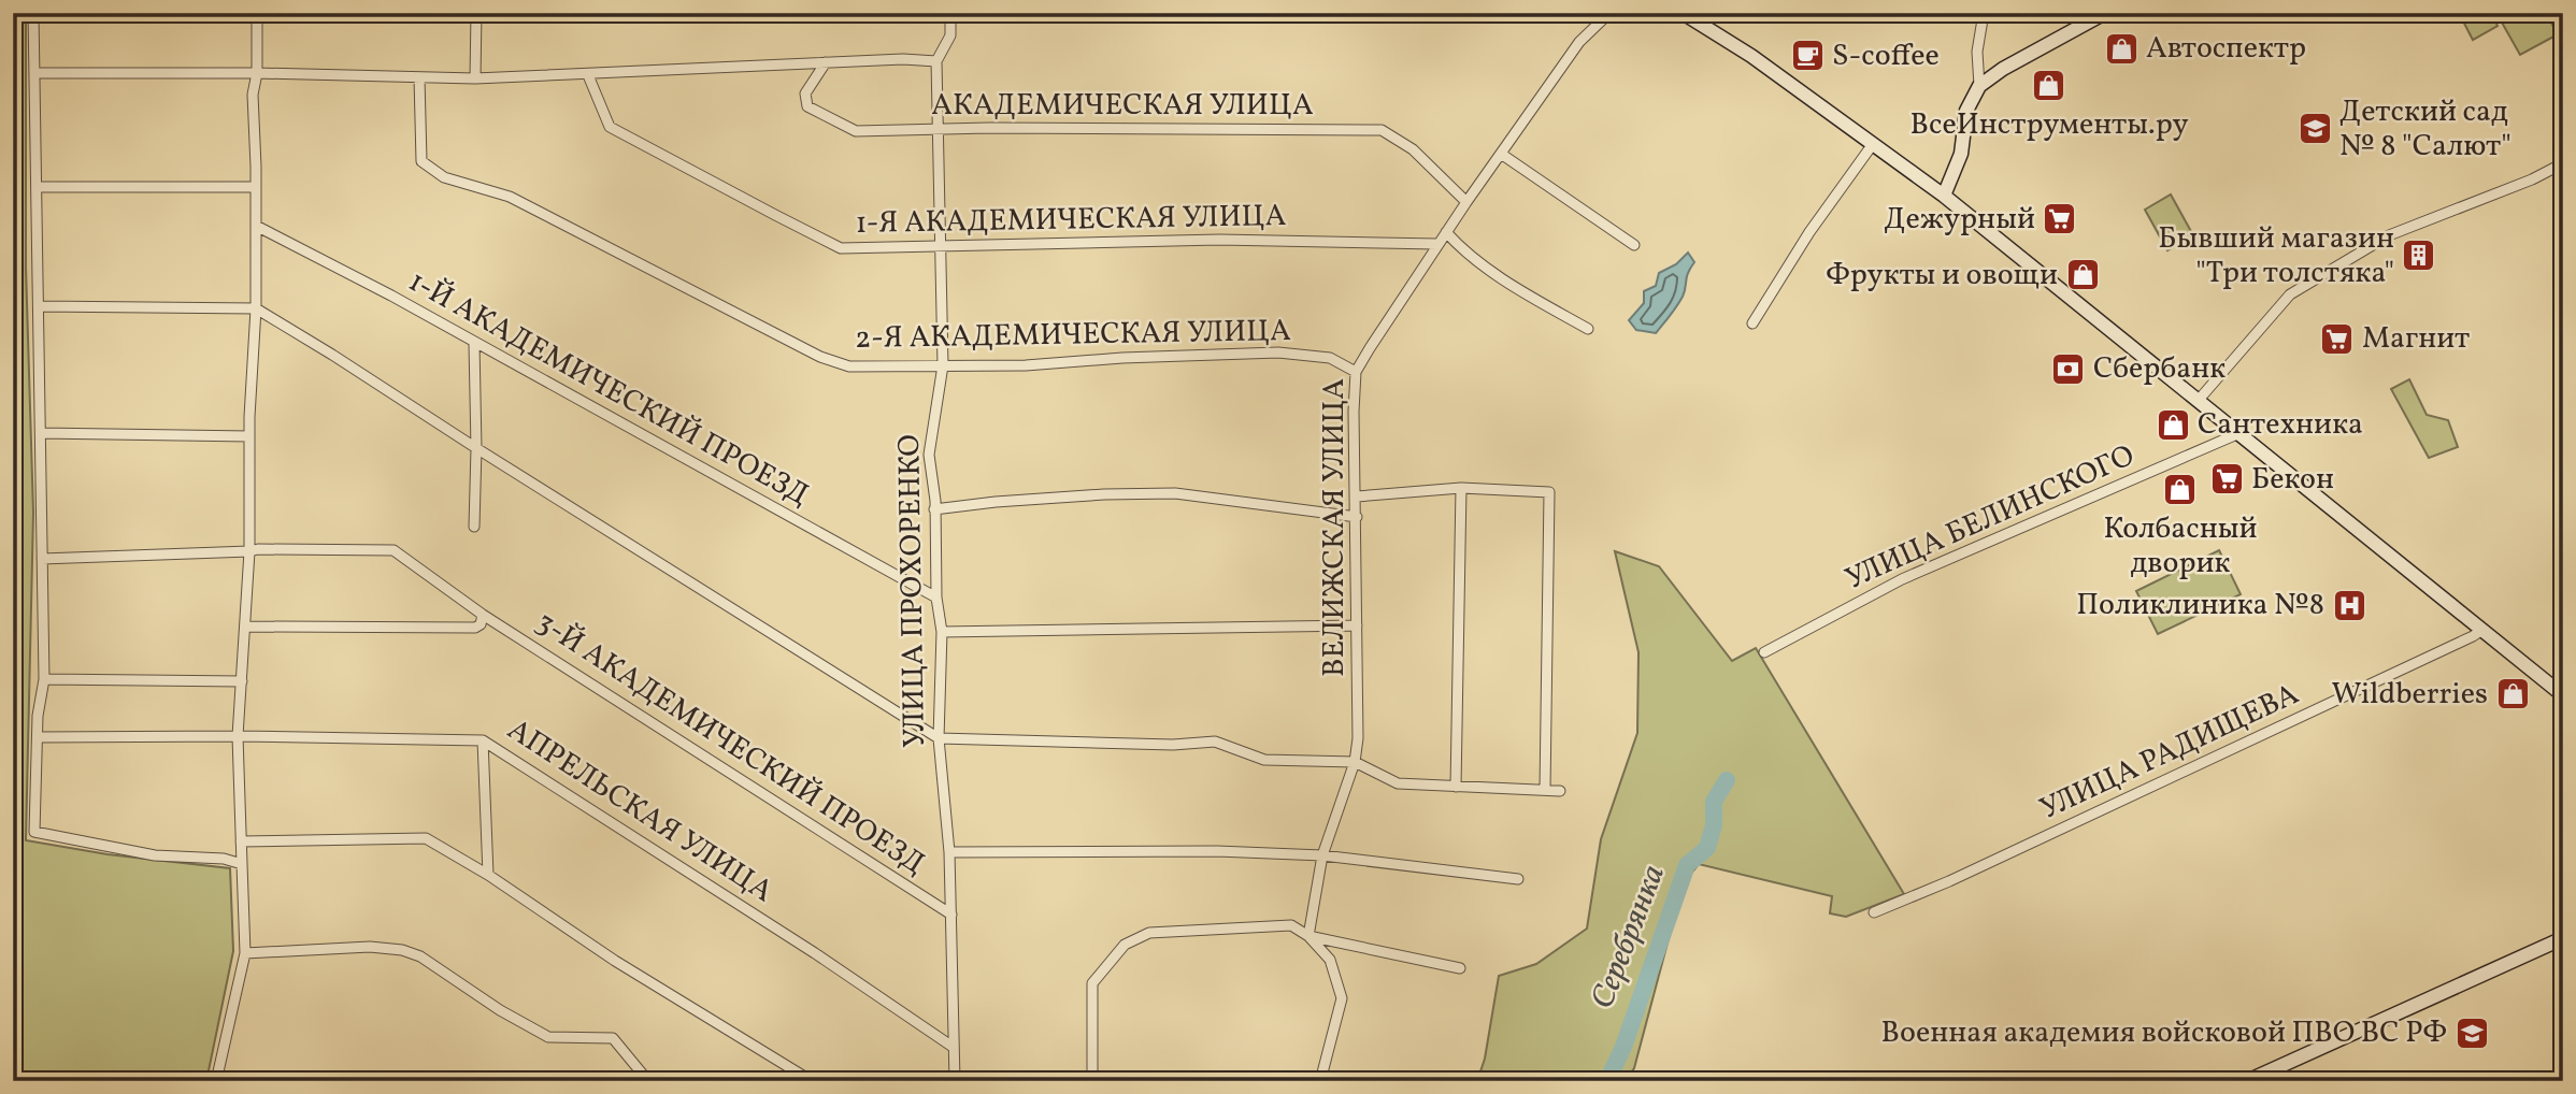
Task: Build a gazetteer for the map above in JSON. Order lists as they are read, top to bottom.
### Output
{
  "streets": {
    "street": [
      "АКАДЕМИЧЕСКАЯ УЛИЦА",
      "1-Я АКАДЕМИЧЕСКАЯ УЛИЦА",
      "2-Я АКАДЕМИЧЕСКАЯ УЛИЦА",
      "1-Й АКАДЕМИЧЕСКИЙ ПРОЕЗД",
      "УЛИЦА БЕЛИНСКОГО",
      "ВЕЛИЖСКАЯ УЛИЦА",
      "УЛИЦА ПРОХОРЕНКО",
      "3-Й АКАДЕМИЧЕСКИЙ ПРОЕЗД",
      "УЛИЦА РАДИЩЕВА",
      "АПРЕЛЬСКАЯ УЛИЦА"
    ]
  },
  "crossings": [
    ["АКАДЕМИЧЕСКАЯ УЛИЦА", "1-Я АКАДЕМИЧЕСКАЯ УЛИЦА"],
    ["АКАДЕМИЧЕСКАЯ УЛИЦА", "2-Я АКАДЕМИЧЕСКАЯ УЛИЦА"],
    ["АКАДЕМИЧЕСКАЯ УЛИЦА", "ВЕЛИЖСКАЯ УЛИЦА"],
    ["АКАДЕМИЧЕСКАЯ УЛИЦА", "УЛИЦА ПРОХОРЕНКО"],
    ["1-Я АКАДЕМИЧЕСКАЯ УЛИЦА", "ВЕЛИЖСКАЯ УЛИЦА"],
    ["1-Я АКАДЕМИЧЕСКАЯ УЛИЦА", "УЛИЦА ПРОХОРЕНКО"],
    ["2-Я АКАДЕМИЧЕСКАЯ УЛИЦА", "ВЕЛИЖСКАЯ УЛИЦА"],
    ["2-Я АКАДЕМИЧЕСКАЯ УЛИЦА", "УЛИЦА ПРОХОРЕНКО"],
    ["1-Й АКАДЕМИЧЕСКИЙ ПРОЕЗД", "УЛИЦА ПРОХОРЕНКО"],
    ["ВЕЛИЖСКАЯ УЛИЦА", "3-Й АКАДЕМИЧЕСКИЙ ПРОЕЗД"],
    ["УЛИЦА ПРОХОРЕНКО", "3-Й АКАДЕМИЧЕСКИЙ ПРОЕЗД"],
    ["УЛИЦА ПРОХОРЕНКО", "АПРЕЛЬСКАЯ УЛИЦА"]
  ],
  "water": ["Серебрянка"],
  "places": {
    "shop": [
      "Автоспектр",
      "ВсеИнструменты.ру",
      "Фрукты и овощи",
      "Сантехника",
      "Колбасный дворик",
      "Wildberries"
    ],
    "cafe": ["S-coffee"],
    "school or university": ["Детский сад № 8 \"Салют\"", "Военная академия войсковой ПВО ВС РФ"],
    "supermarket": ["Дежурный", "Магнит", "Бекон"],
    "building": ["Бывший магазин \"Три толстяка\""],
    "bank": ["Сбербанк"],
    "hospital": ["Поликлиника №8"]
  }
}
